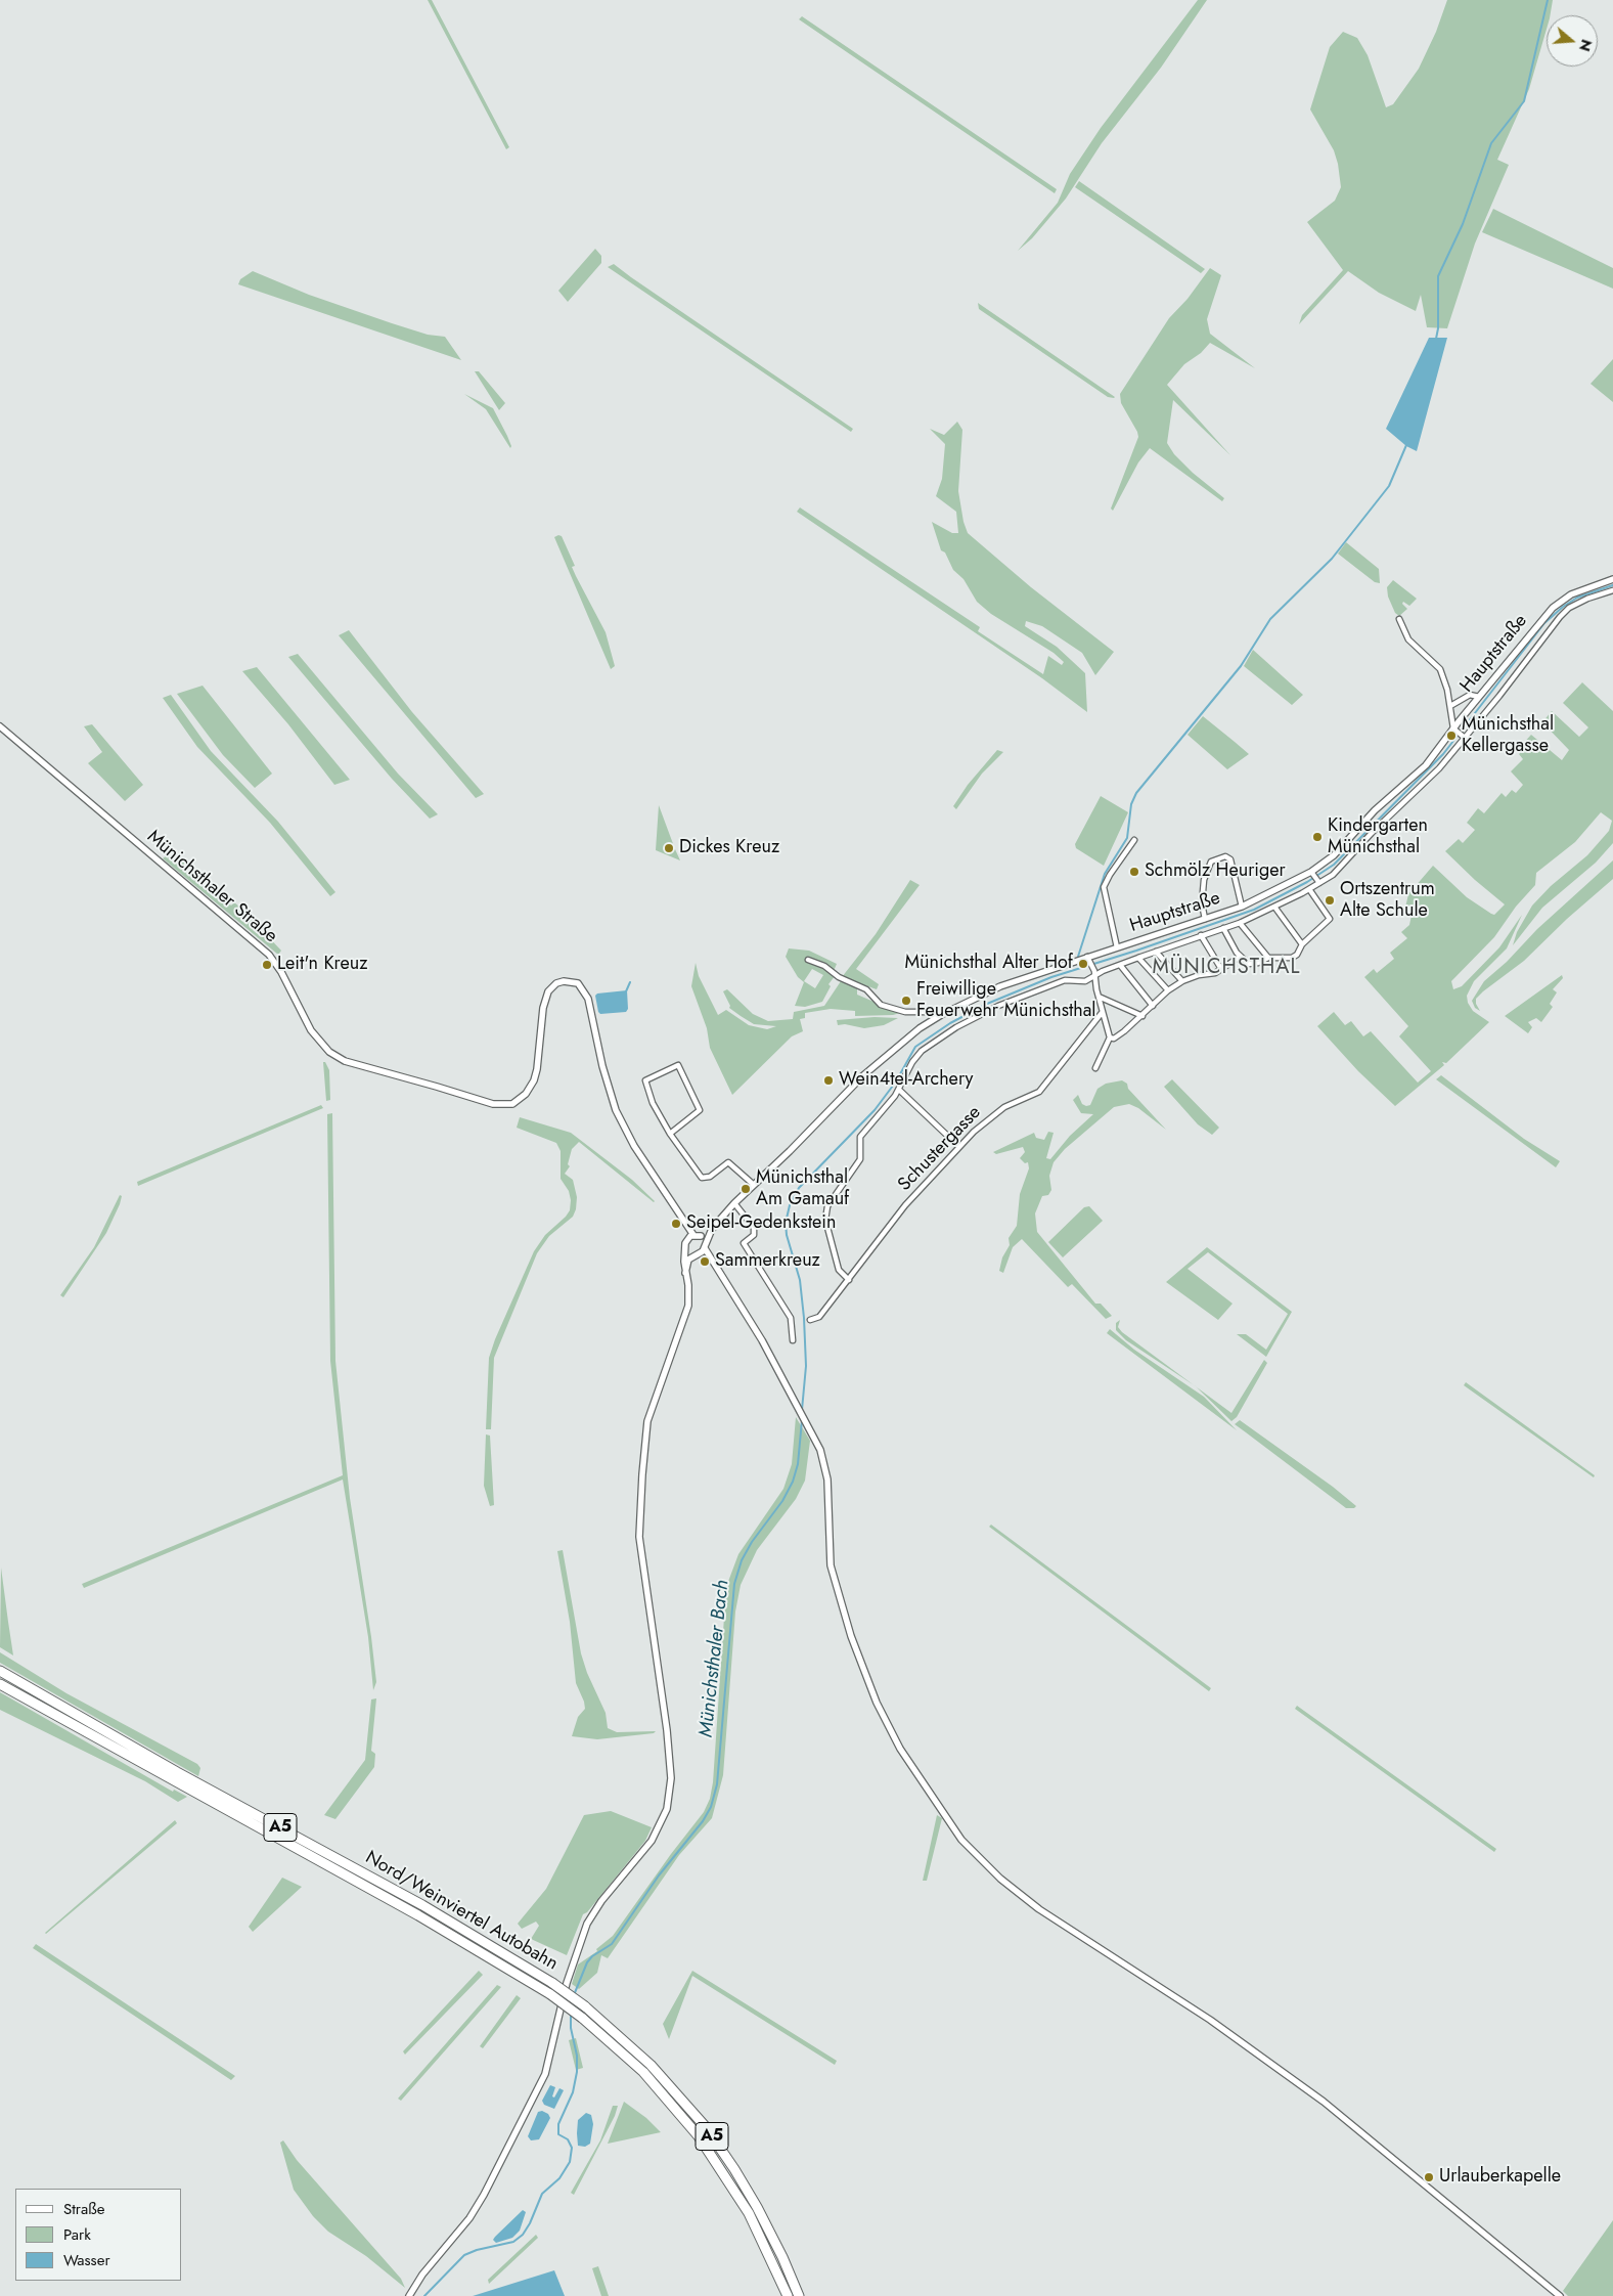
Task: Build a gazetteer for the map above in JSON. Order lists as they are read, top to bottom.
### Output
{
  "streets": {
    "highway": ["A5", "Nord/Weinviertel Autobahn"],
    "street": ["Hauptstraße", "Münichsthaler Straße", "Schustergasse"]
  },
  "crossings": [
    ["Hauptstraße", "Münichsthaler Straße"],
    ["Hauptstraße", "Schustergasse"]
  ],
  "districts": ["MÜNICHSTHAL"],
  "water": ["Münichsthaler Bach"],
  "places": [
    "Münichsthal Kellergasse",
    "Kindergarten Münichsthal",
    "Dickes Kreuz",
    "Schmölz Heuriger",
    "Ortszentrum Alte Schule",
    "Münichsthal Alter Hof",
    "Leit'n Kreuz",
    "Freiwillige Feuerwehr Münichsthal",
    "Wein4tel-Archery",
    "Münichsthal Am Gamauf",
    "Seipel-Gedenkstein",
    "Sammerkreuz",
    "Urlauberkapelle"
  ],
  "legend": ["Straße", "Park", "Wasser"],
  "north": "right"
}
